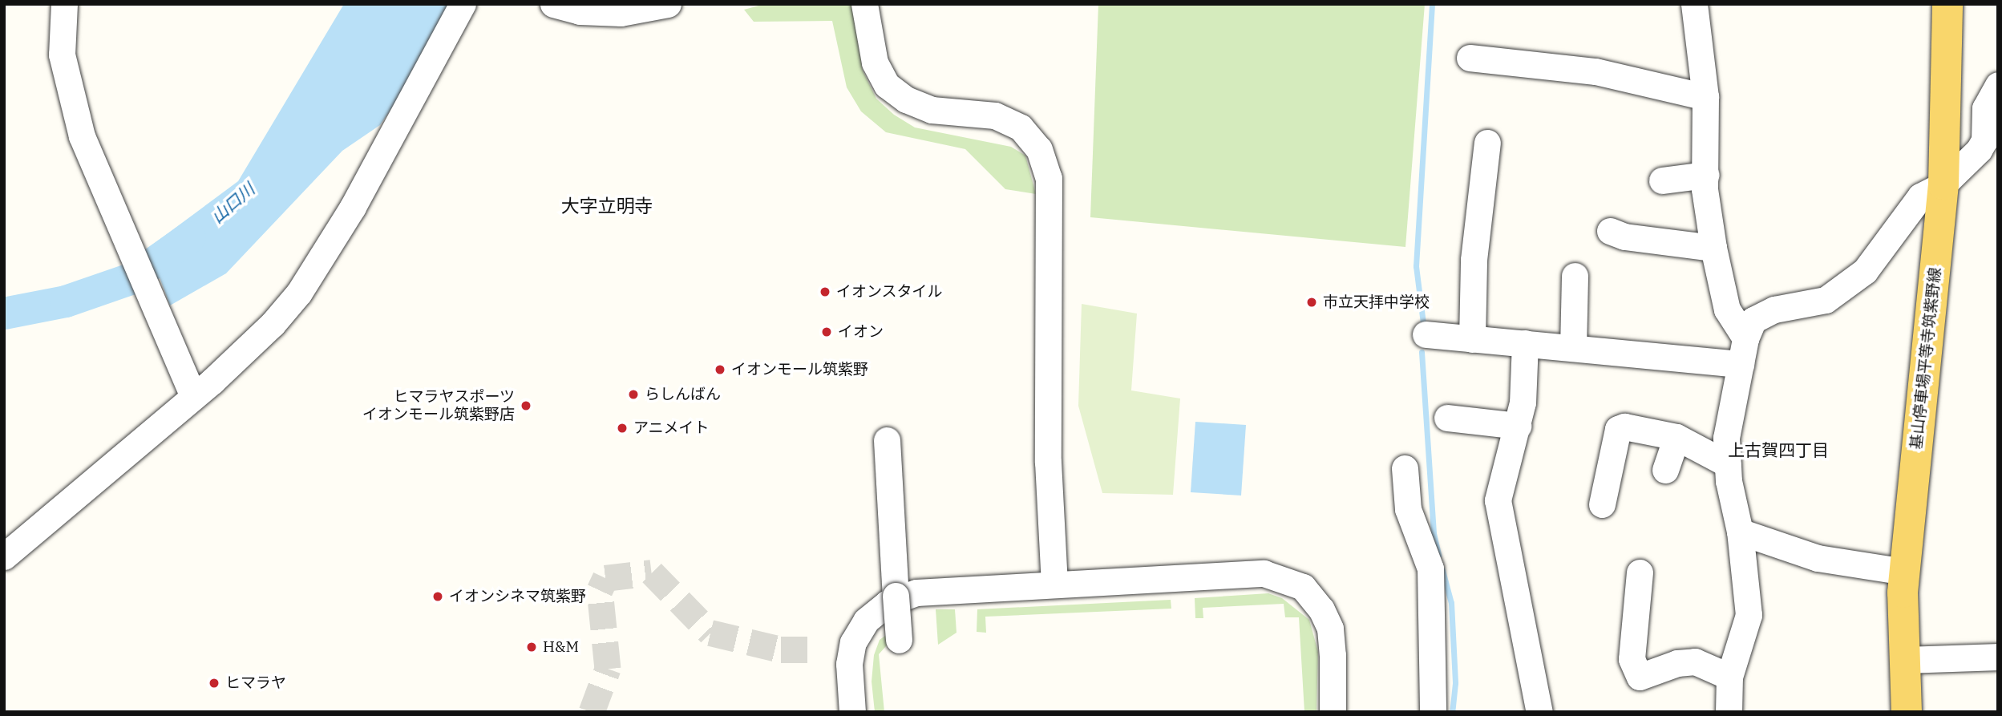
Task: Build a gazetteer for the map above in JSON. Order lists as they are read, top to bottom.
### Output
{
  "streets": {
    "main road": ["基山停車場平等寺筑紫野線"]
  },
  "districts": ["大字立明寺", "上古賀四丁目"],
  "water": ["山口川"],
  "places": [
    "イオンスタイル",
    "市立天拝中学校",
    "イオン",
    "イオンモール筑紫野",
    "らしんばん",
    "ヒマラヤスポーツ イオンモール筑紫野店",
    "アニメイト",
    "イオンシネマ筑紫野",
    "H&M",
    "ヒマラヤ"
  ]
}
